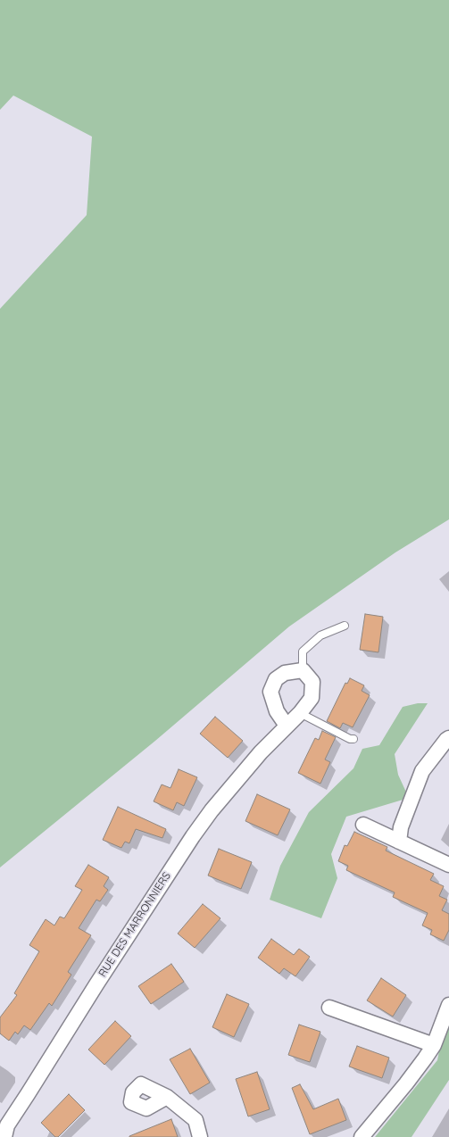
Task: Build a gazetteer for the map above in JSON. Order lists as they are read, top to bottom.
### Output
{
  "streets": {
    "street": ["RUE DES MARRONNIERS"]
  }
}
